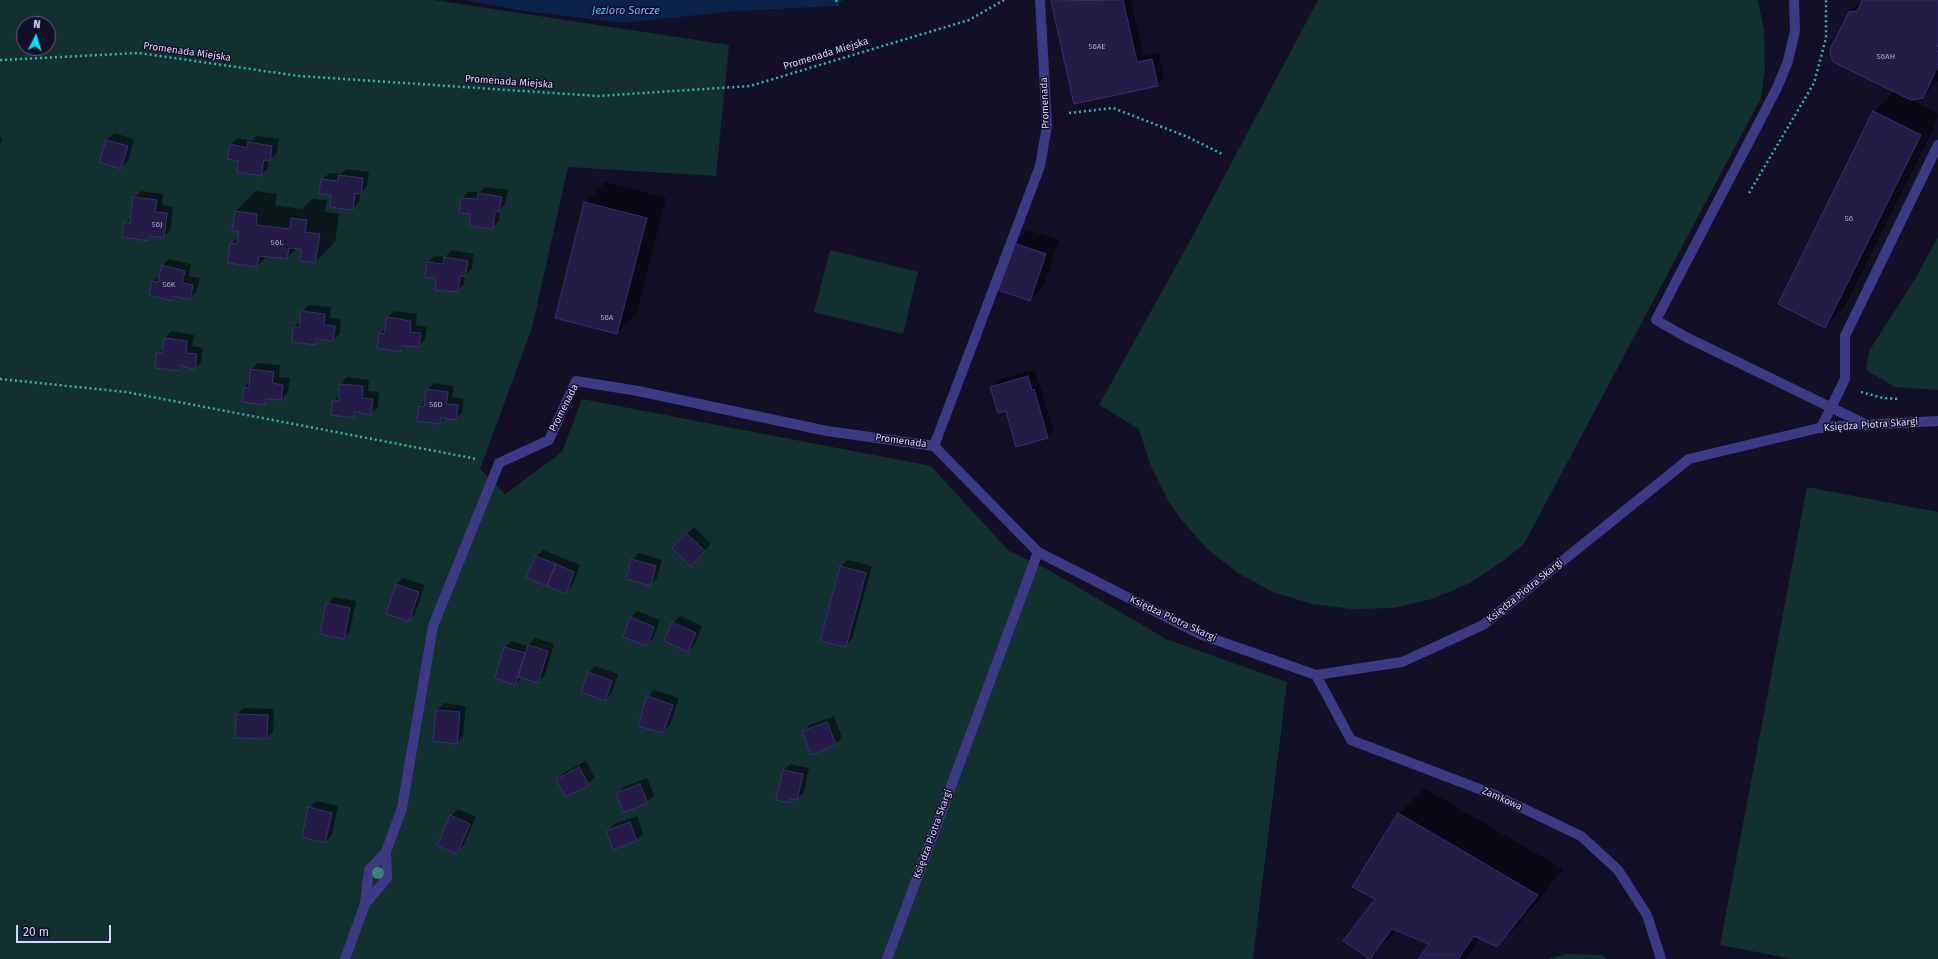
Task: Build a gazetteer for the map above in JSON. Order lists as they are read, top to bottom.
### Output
{
  "streets": {
    "street": ["Promenada", "Księdza Piotra Skargi", "Zamkowa"],
    "path": ["Promenada Miejska"]
  },
  "crossings": [
    ["Promenada", "Księdza Piotra Skargi"],
    ["Księdza Piotra Skargi", "Zamkowa"]
  ],
  "water": ["Jezioro Sarcze"],
  "house_numbers": [
    "56AE",
    "56AH",
    "56",
    "56J",
    "56L",
    "56K",
    "56A",
    "56D"
  ],
  "scale_bar": "20 m",
  "north": "top"
}
